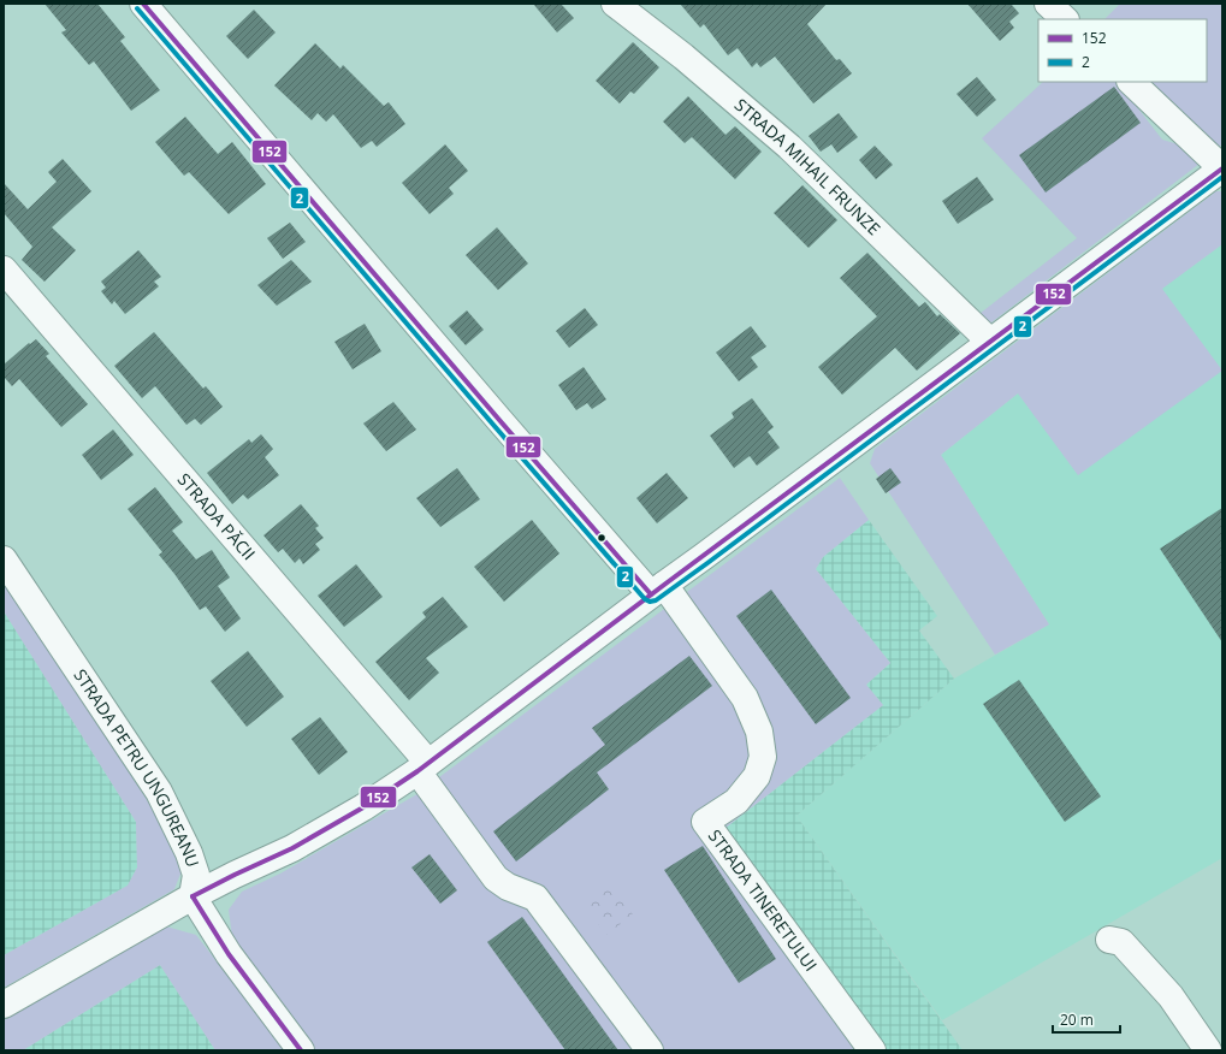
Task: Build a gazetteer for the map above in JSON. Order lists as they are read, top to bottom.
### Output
{
  "streets": {
    "street": [
      "STRADA MIHAIL FRUNZE",
      "STRADA PĂCII",
      "STRADA PETRU UNGUREANU",
      "STRADA TINERETULUI"
    ]
  },
  "lines": ["transit line 152", "transit line 2"],
  "legend": ["152", "2"],
  "scale_bar": "20 m"
}
